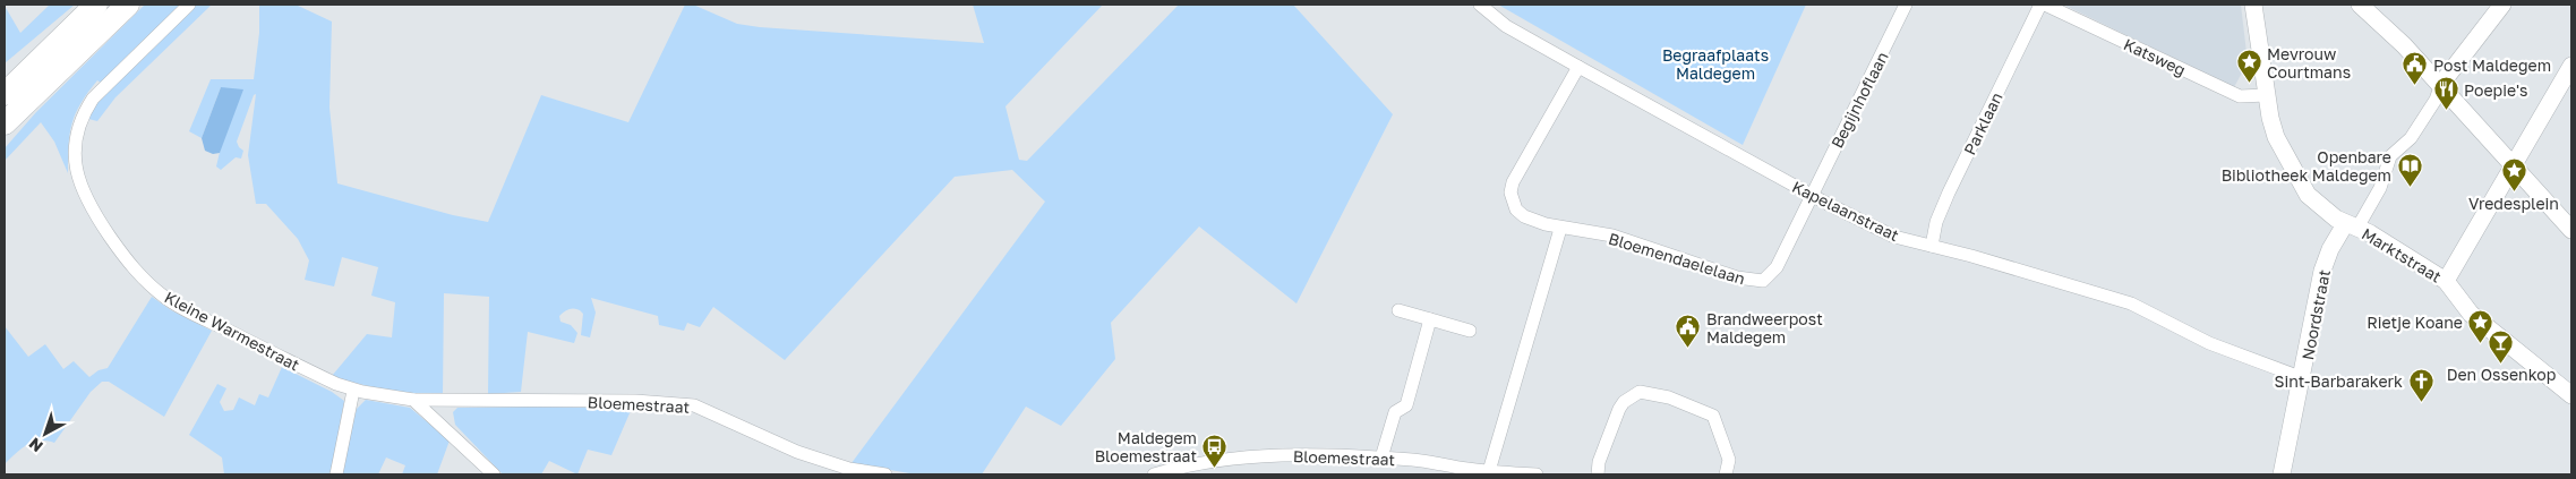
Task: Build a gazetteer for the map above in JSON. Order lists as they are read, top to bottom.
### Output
{
  "streets": {
    "street": [
      "Katsweg",
      "Begijnhoflaan",
      "Parklaan",
      "Kapelaanstraat",
      "Marktstraat",
      "Bloemendaelelaan",
      "Noordstraat",
      "Kleine Warmestraat",
      "Bloemestraat"
    ]
  },
  "crossings": [
    ["Katsweg", "Marktstraat"],
    ["Begijnhoflaan", "Kapelaanstraat"],
    ["Begijnhoflaan", "Bloemendaelelaan"],
    ["Parklaan", "Kapelaanstraat"],
    ["Kapelaanstraat", "Bloemendaelelaan"],
    ["Kapelaanstraat", "Noordstraat"],
    ["Marktstraat", "Noordstraat"],
    ["Kleine Warmestraat", "Bloemestraat"]
  ],
  "parks": ["Begraafplaats Maldegem"],
  "places": {
    "place": ["Mevrouw Courtmans", "Vredesplein", "Rietje Koane"],
    "public building": ["Post Maldegem", "Brandweerpost Maldegem"],
    "restaurant": ["Poepie's"],
    "library": ["Openbare Bibliotheek Maldegem"],
    "bar": ["Den Ossenkop"],
    "church": ["Sint-Barbarakerk"],
    "bus stop": ["Maldegem Bloemestraat"]
  },
  "north": "bottom left"
}
